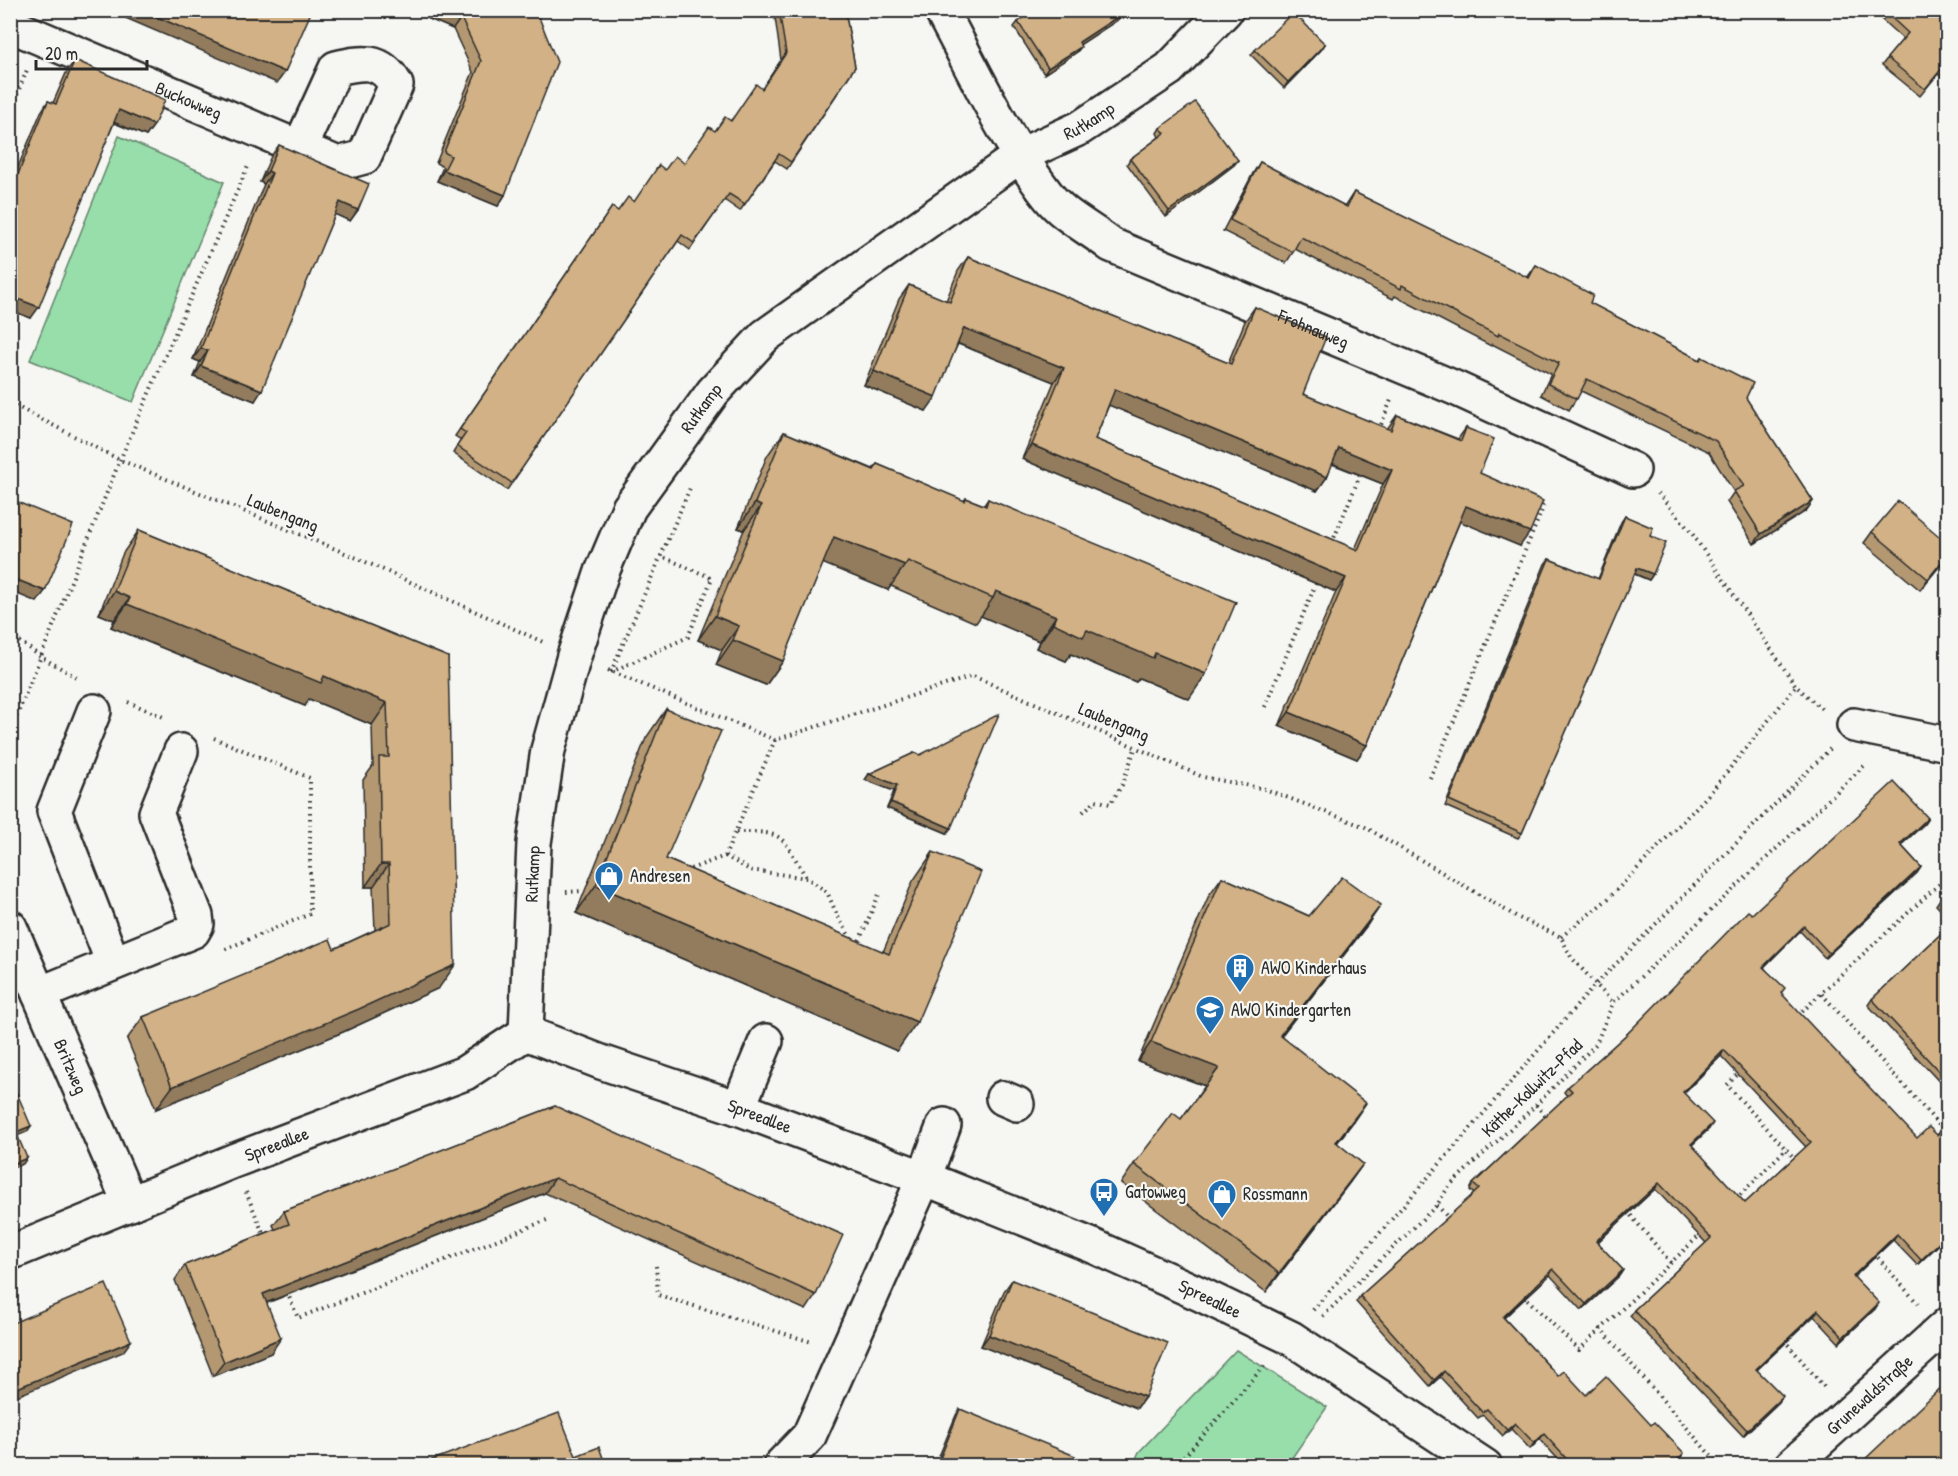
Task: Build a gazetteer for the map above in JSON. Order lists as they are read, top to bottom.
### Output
{
  "streets": {
    "street": [
      "Buckowweg",
      "Rutkamp",
      "Frohnauweg",
      "Britzweg",
      "Spreeallee",
      "Grunewaldstraße"
    ],
    "path": ["Laubengang", "Käthe-Kollwitz-Pfad"]
  },
  "crossings": [
    ["Rutkamp", "Frohnauweg"],
    ["Rutkamp", "Spreeallee"],
    ["Britzweg", "Spreeallee"]
  ],
  "places": {
    "shop": ["Andresen", "Rossmann"],
    "building": ["AWO Kinderhaus"],
    "school or university": ["AWO Kindergarten"],
    "bus stop": ["Gatowweg"]
  },
  "scale_bar": "20 m"
}
